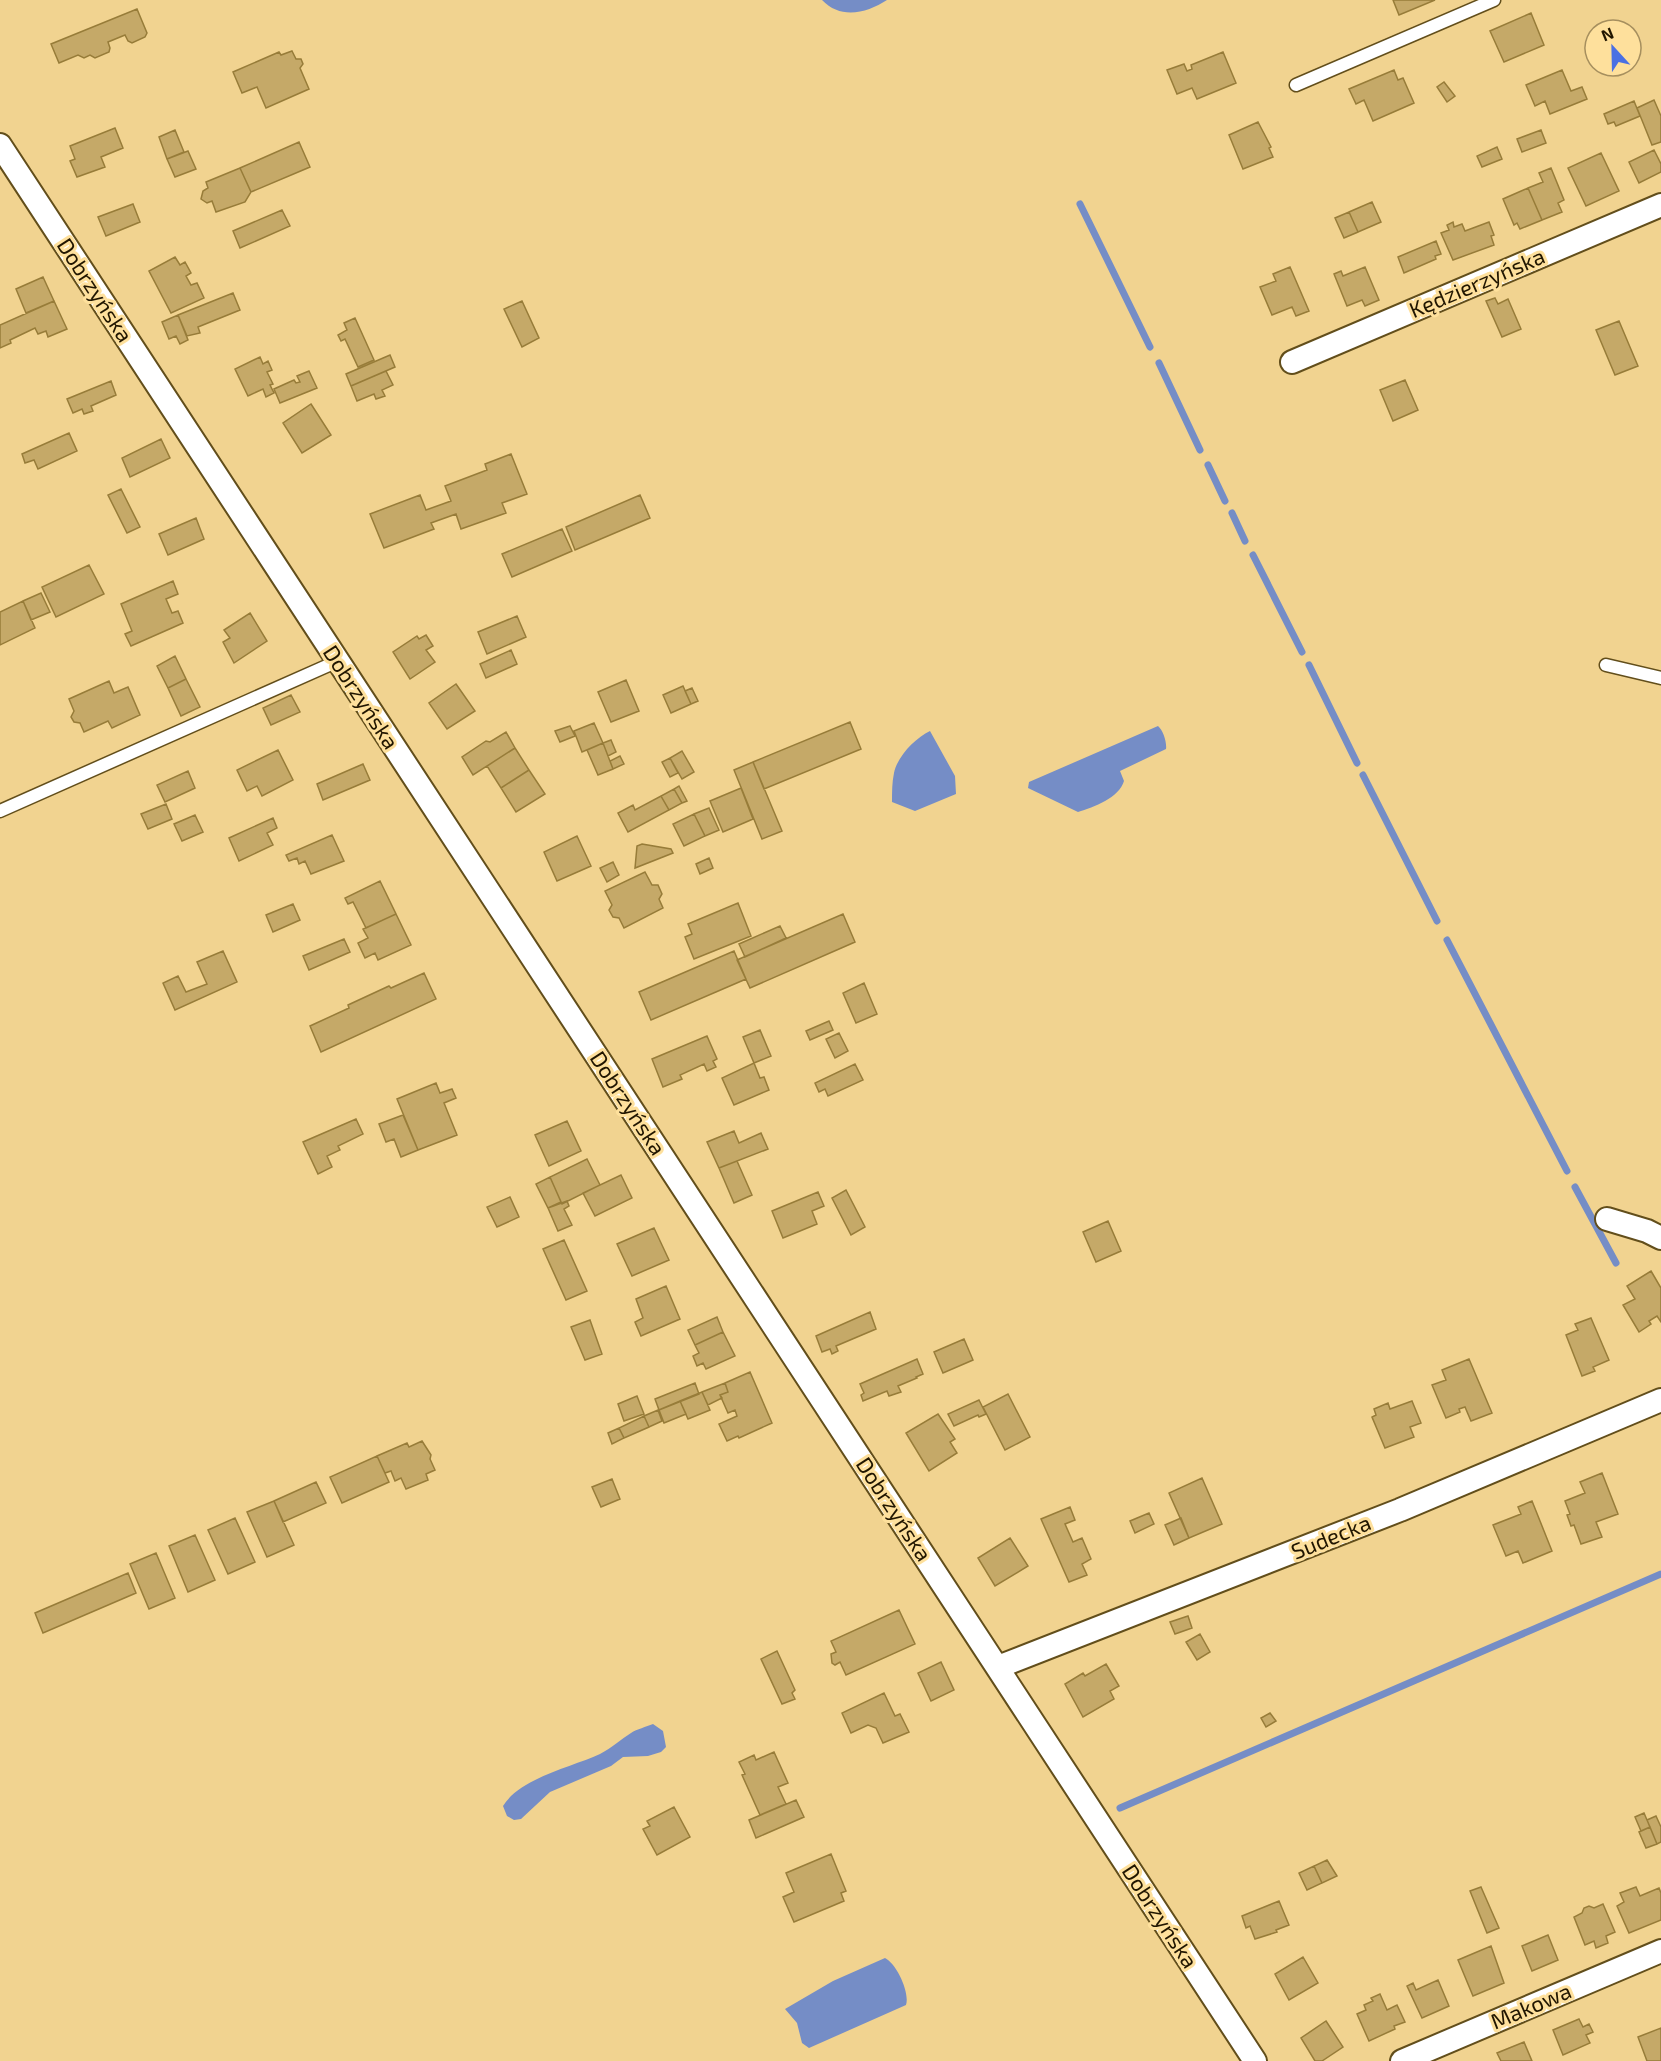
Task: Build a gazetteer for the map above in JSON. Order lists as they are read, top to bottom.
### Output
{
  "streets": {
    "street": [
      "Kędzierzyńska",
      "Dobrzyńska",
      "Sudecka",
      "Makowa"
    ]
  },
  "crossings": [
    ["Dobrzyńska", "Sudecka"]
  ],
  "north": "top"
}
